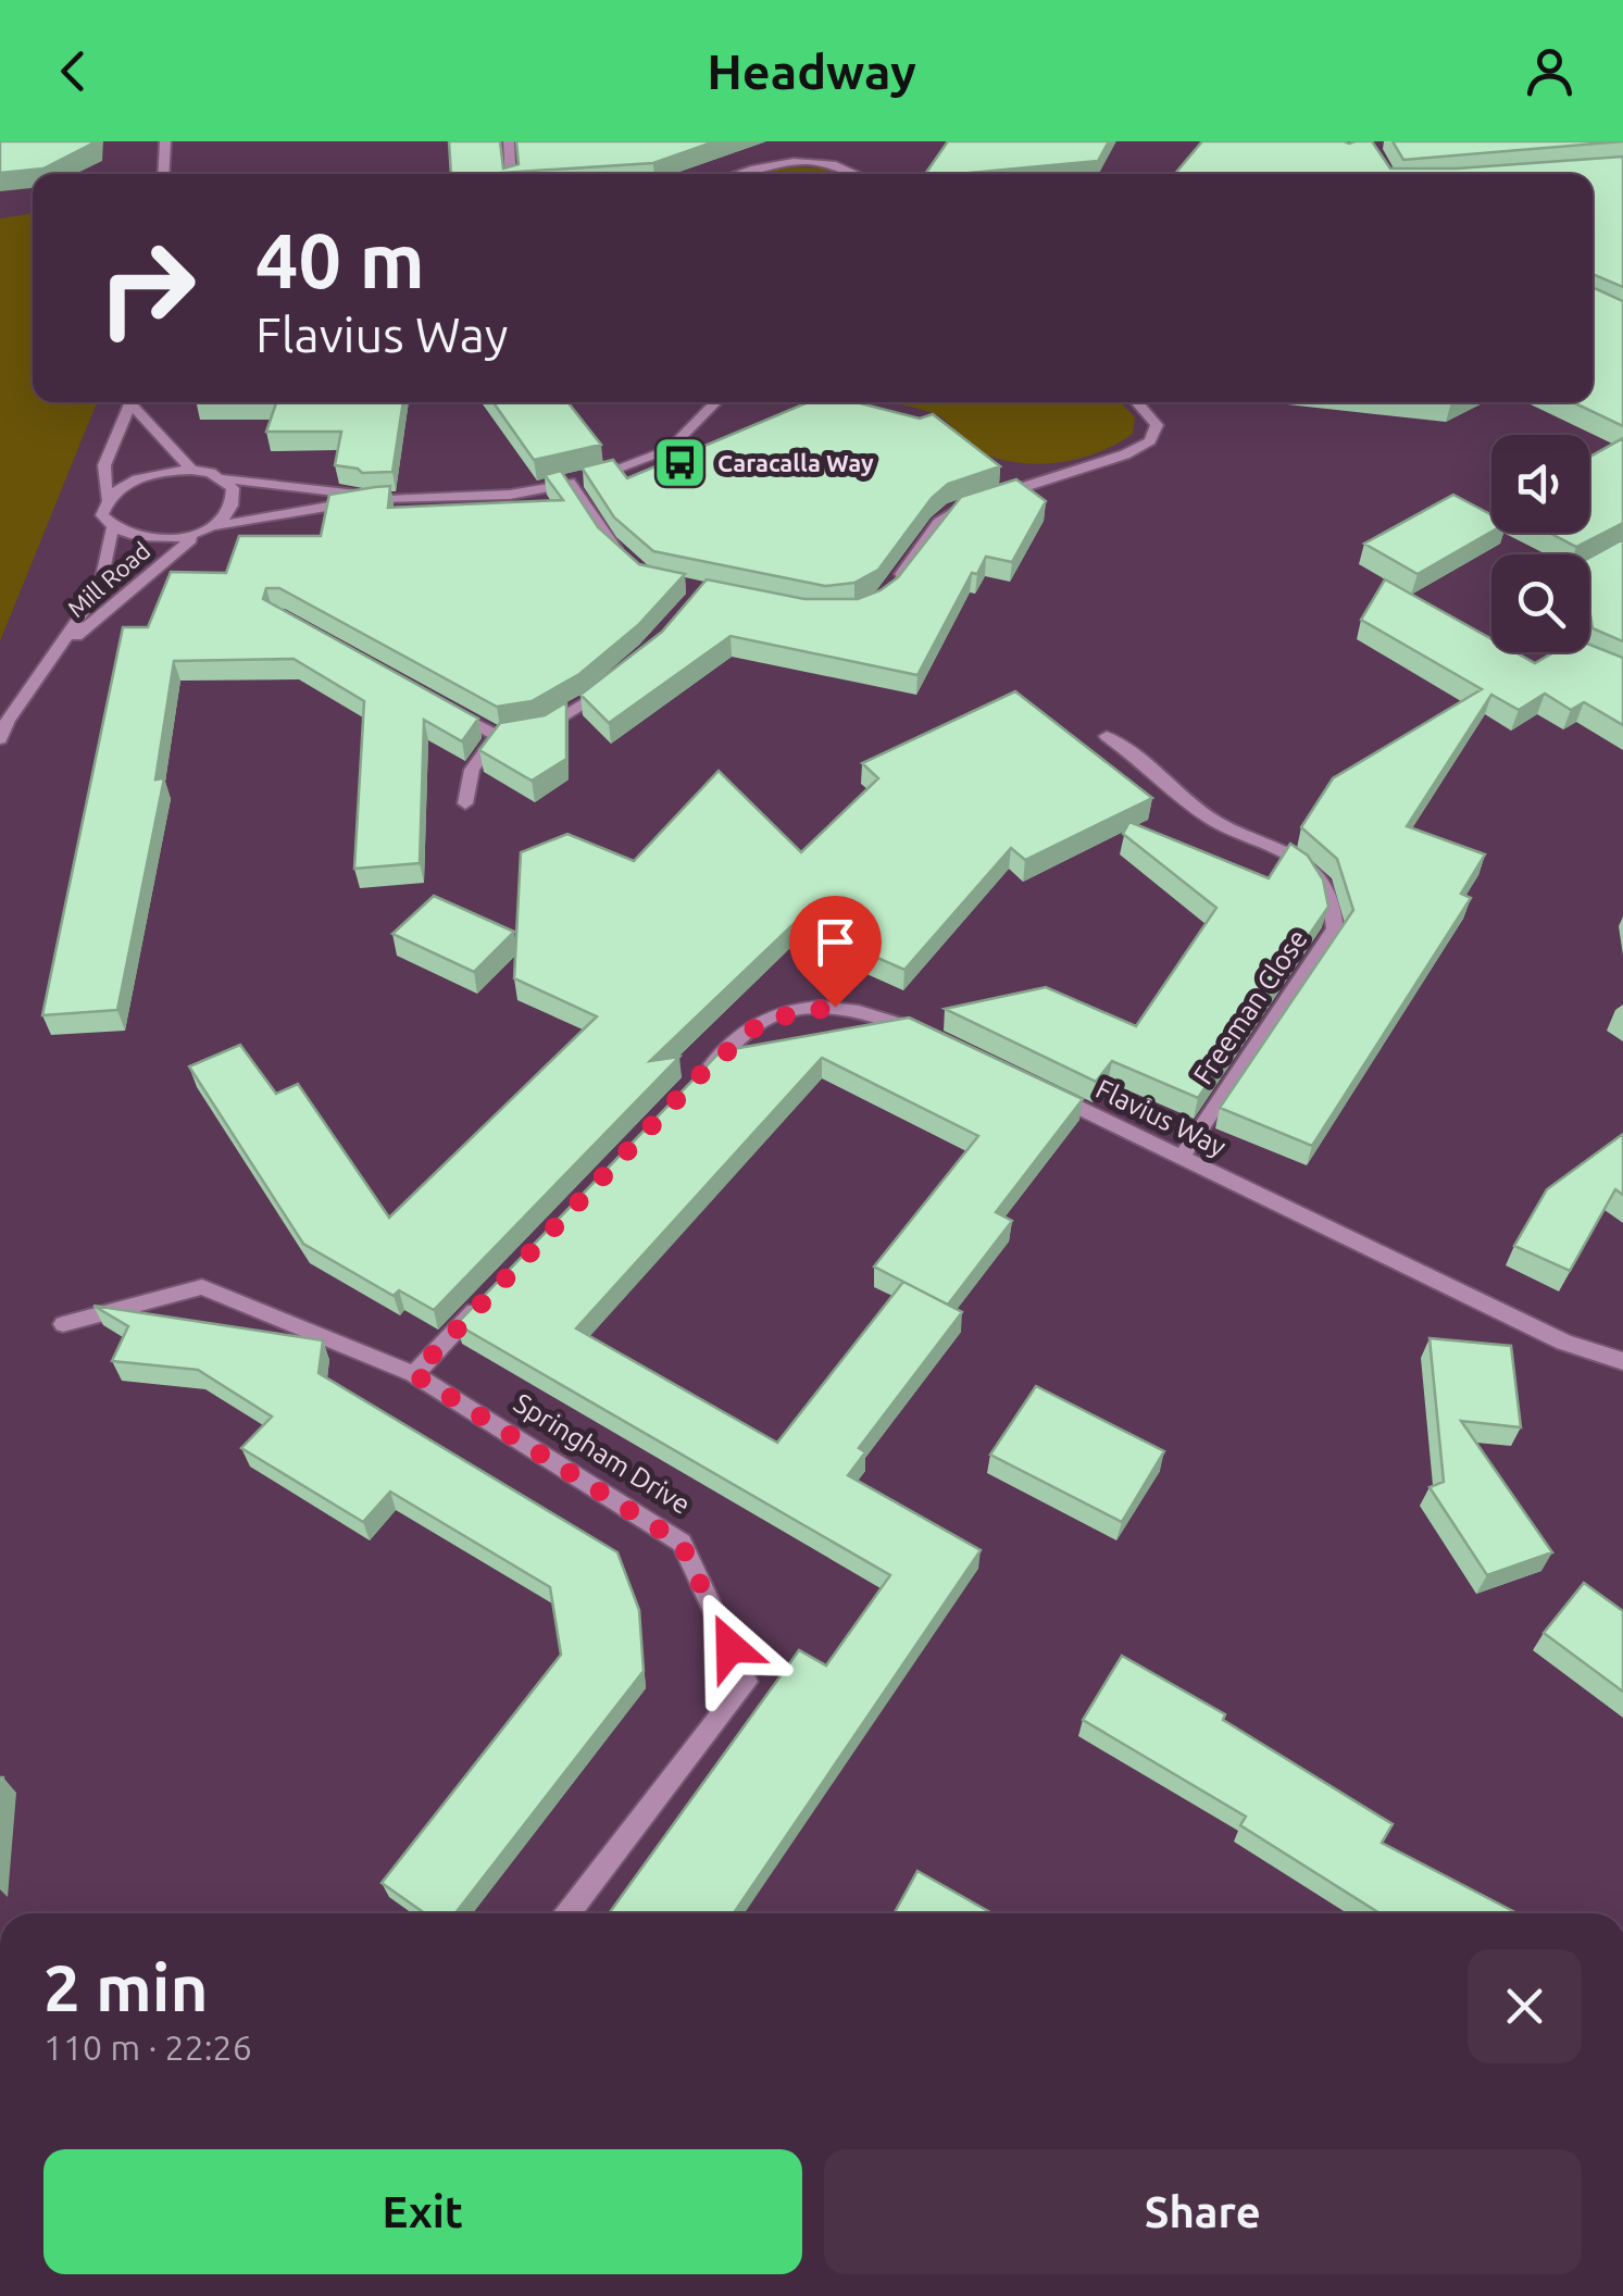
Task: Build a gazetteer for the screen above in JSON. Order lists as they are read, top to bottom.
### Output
{
  "streets": {
    "street": [
      "Mill Road",
      "Freeman Close",
      "Flavius Way",
      "Springham Drive"
    ]
  },
  "crossings": [
    ["Freeman Close", "Flavius Way"]
  ],
  "places": {
    "bus stop": ["Caracalla Way"]
  },
  "page": {
    "header": "Headway",
    "turn": ["40 m", "Flavius Way"],
    "heading": ["2 min", "110 m · 22:26"],
    "buttons": ["Exit", "Share"]
  }
}
